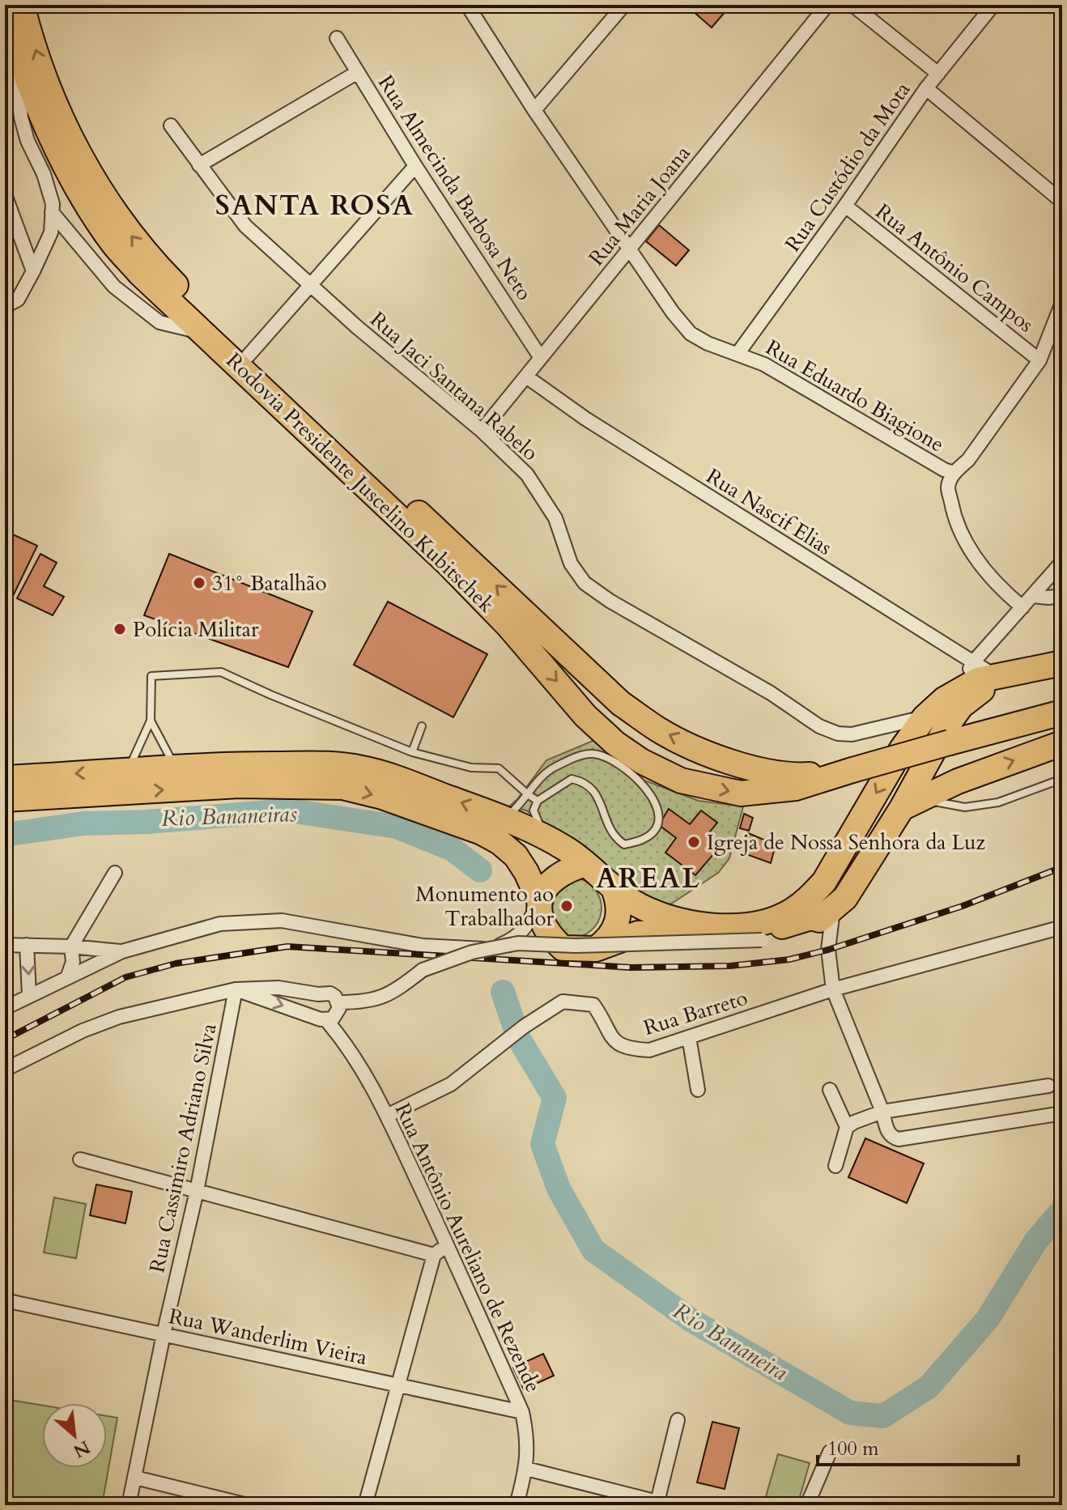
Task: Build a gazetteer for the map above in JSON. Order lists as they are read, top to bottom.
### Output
{
  "streets": {
    "highway": ["Rodovia Presidente Juscelino Kubitschek"],
    "street": [
      "Rua Custódio da Mota",
      "Rua Almecinda Barbosa Neto",
      "Rua Maria Joana",
      "Rua Antônio Campos",
      "Rua Jaci Santana Rabelo",
      "Rua Eduardo Biagione",
      "Rua Nascif Elias",
      "Rua Barreto",
      "Rua Cassimiro Adriano Silva",
      "Rua Antônio Aureliano de Rezende",
      "Rua Wanderlim Vieira"
    ]
  },
  "crossings": [
    ["Rua Custódio da Mota", "Rua Antônio Campos"],
    ["Rua Custódio da Mota", "Rua Eduardo Biagione"],
    ["Rua Almecinda Barbosa Neto", "Rua Maria Joana"],
    ["Rua Maria Joana", "Rua Jaci Santana Rabelo"],
    ["Rua Maria Joana", "Rua Eduardo Biagione"],
    ["Rua Maria Joana", "Rua Nascif Elias"],
    ["Rua Antônio Campos", "Rua Eduardo Biagione"],
    ["Rua Barreto", "Rua Antônio Aureliano de Rezende"],
    ["Rua Cassimiro Adriano Silva", "Rua Wanderlim Vieira"],
    ["Rua Antônio Aureliano de Rezende", "Rua Wanderlim Vieira"]
  ],
  "districts": ["SANTA ROSA", "AREAL"],
  "water": ["Rio Bananeiras", "Rio Bananeira"],
  "places": [
    "31° Batalhão",
    "Polícia Militar",
    "Igreja de Nossa Senhora da Luz",
    "Monumento ao Trabalhador"
  ],
  "scale_bar": "100 m",
  "north": "bottom right"
}
